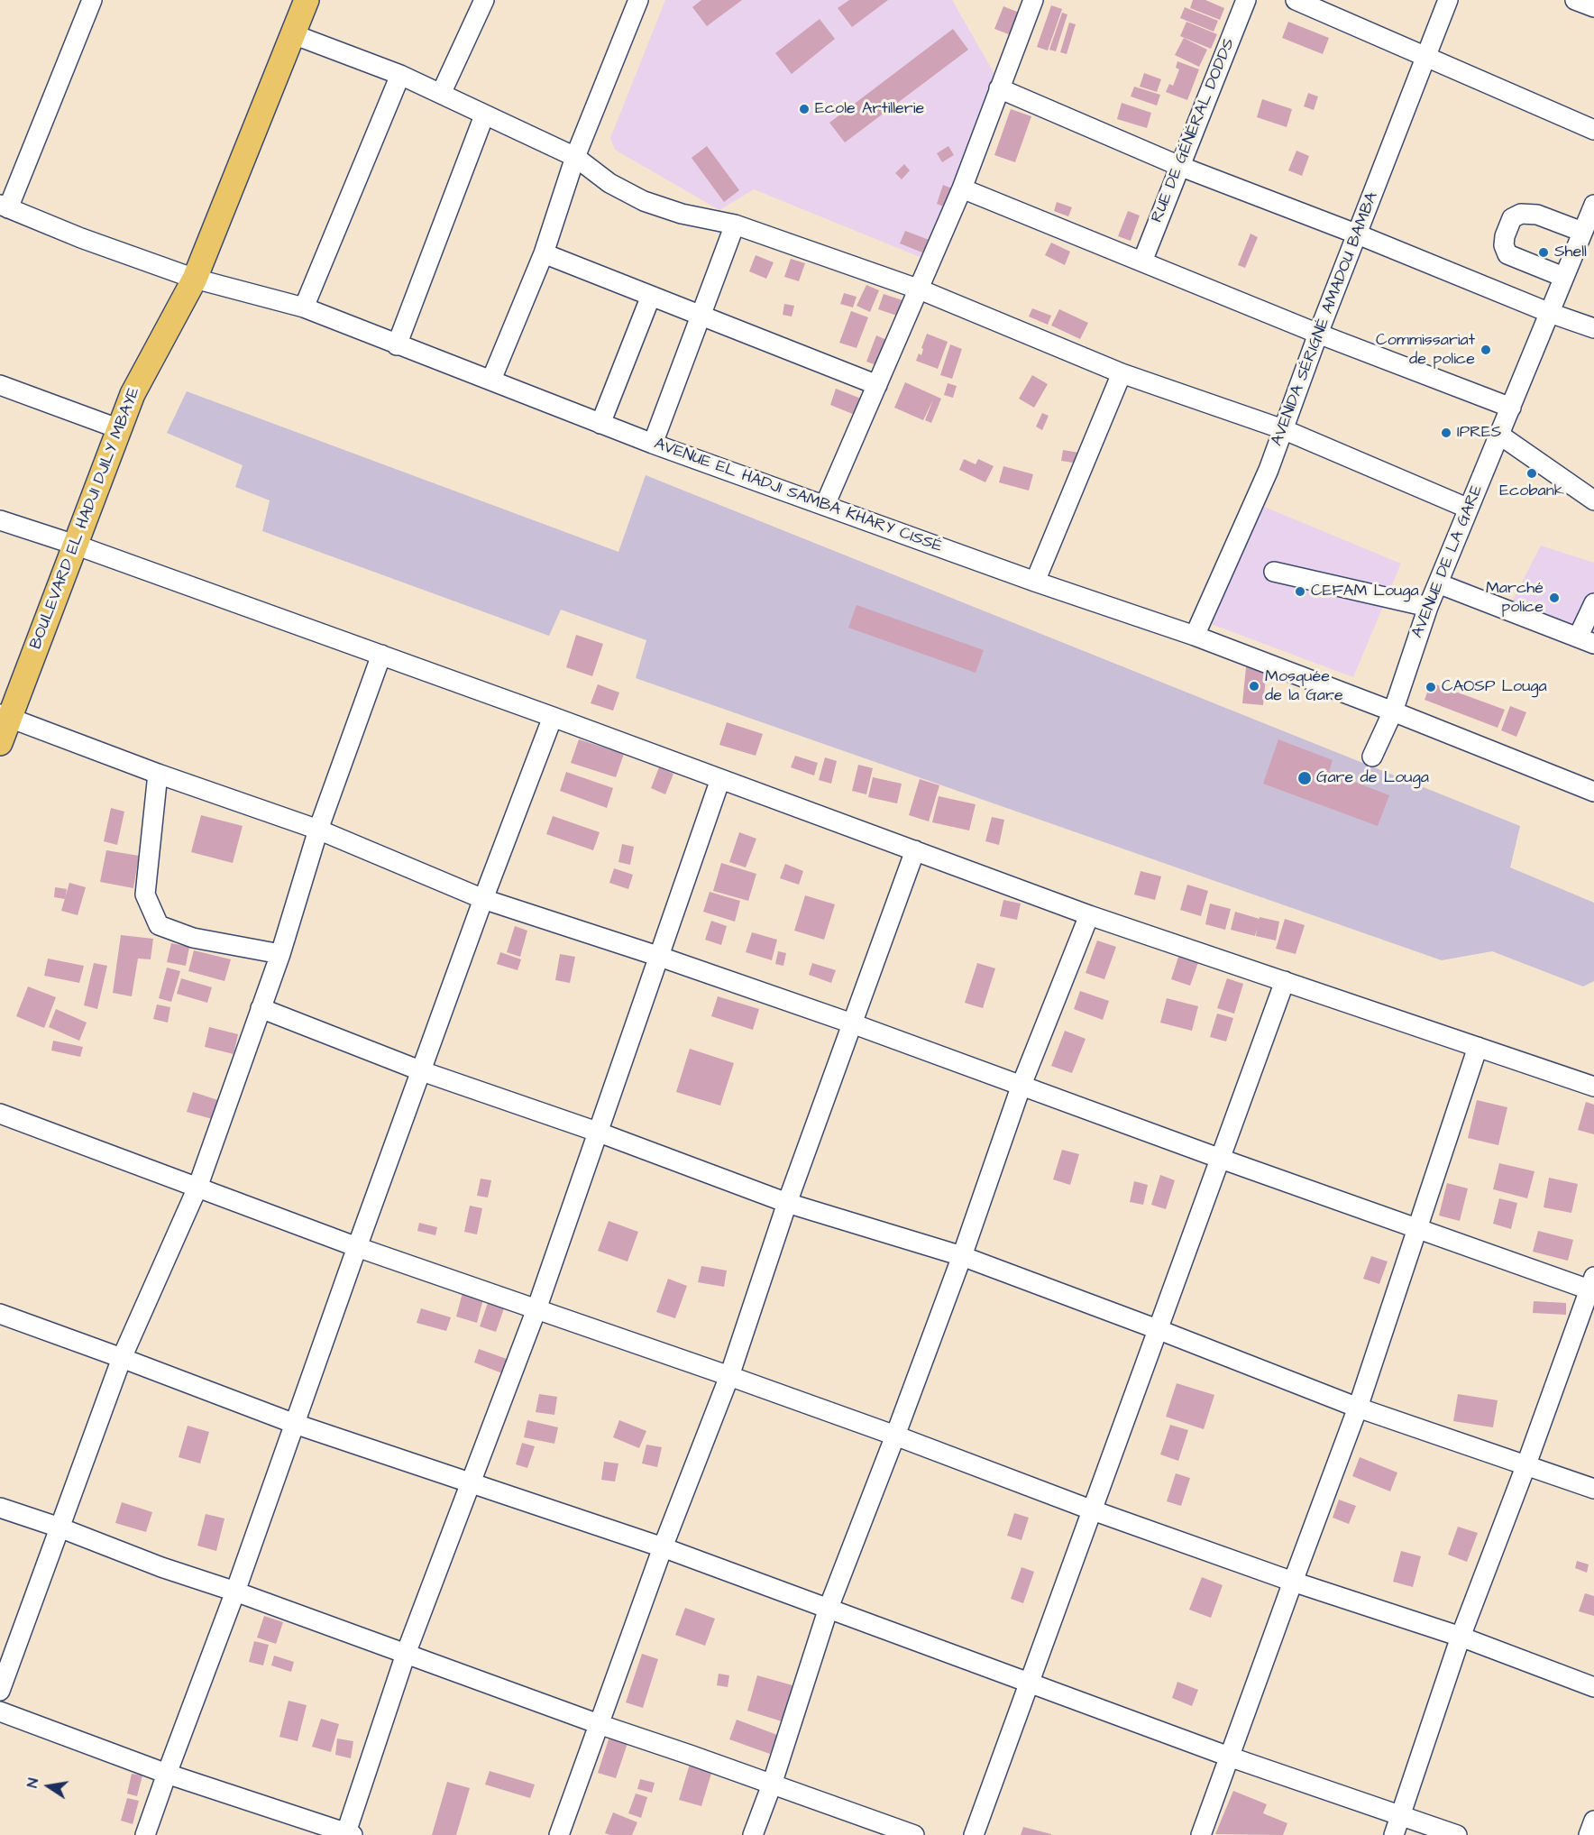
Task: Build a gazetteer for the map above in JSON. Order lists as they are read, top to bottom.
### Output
{
  "streets": {
    "main road": ["BOULEVARD EL HADJI DJILY MBAYE"],
    "street": [
      "RUE DE GÉNÉRAL DODDS",
      "AVENIDA SÉRIGNÉ AMADOU BAMBA",
      "AVENUE EL HADJI SAMBA KHARY CISSÉ",
      "AVENUE DE LA GARE"
    ]
  },
  "crossings": [
    ["AVENIDA SÉRIGNÉ AMADOU BAMBA", "AVENUE EL HADJI SAMBA KHARY CISSÉ"],
    ["AVENUE EL HADJI SAMBA KHARY CISSÉ", "BOULEVARD EL HADJI DJILY MBAYE"],
    ["AVENUE EL HADJI SAMBA KHARY CISSÉ", "AVENUE DE LA GARE"]
  ],
  "places": [
    "Ecole Artillerie",
    "Shell",
    "Commissariat de police",
    "IPRES",
    "Ecobank",
    "CEFAM Louga",
    "Marché police",
    "Mosquée de la Gare",
    "CAOSP Louga",
    "Gare de Louga"
  ],
  "north": "left"
}
